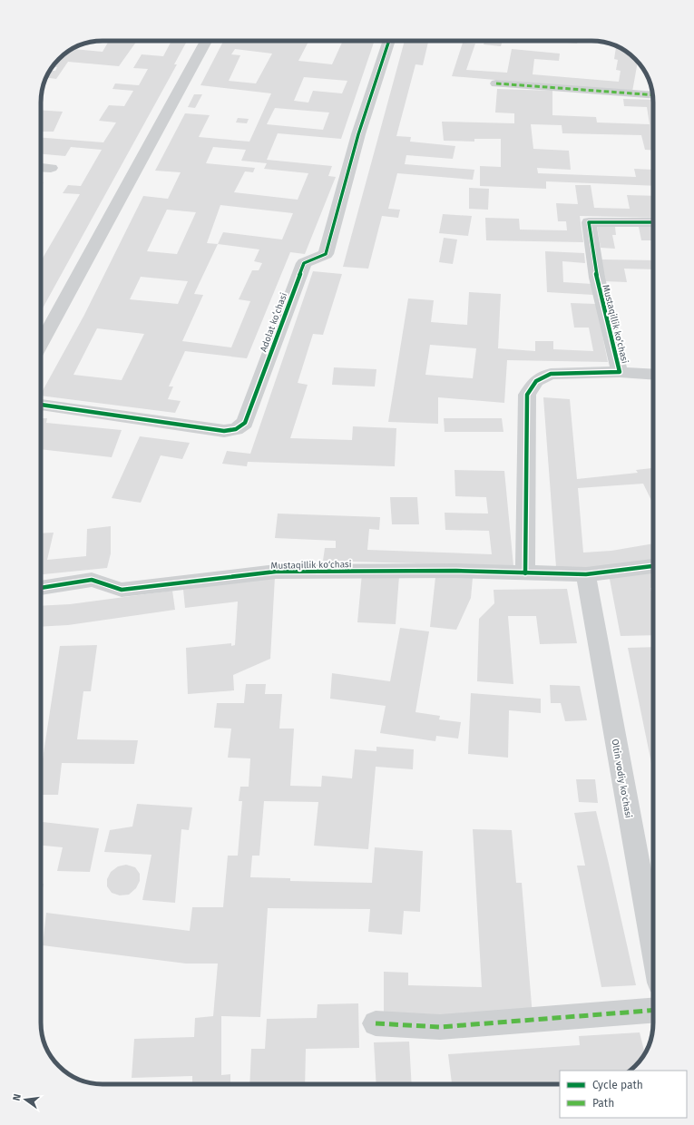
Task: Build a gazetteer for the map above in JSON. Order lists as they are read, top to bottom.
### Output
{
  "streets": {
    "street": ["Adolat koʻchasi", "Mustaqillik ko‘chasi", "Oltin vodiy ko'chasi"]
  },
  "crossings": [
    ["Mustaqillik ko‘chasi", "Oltin vodiy ko'chasi"]
  ],
  "legend": ["Cycle path", "Path"],
  "north": "left"
}
